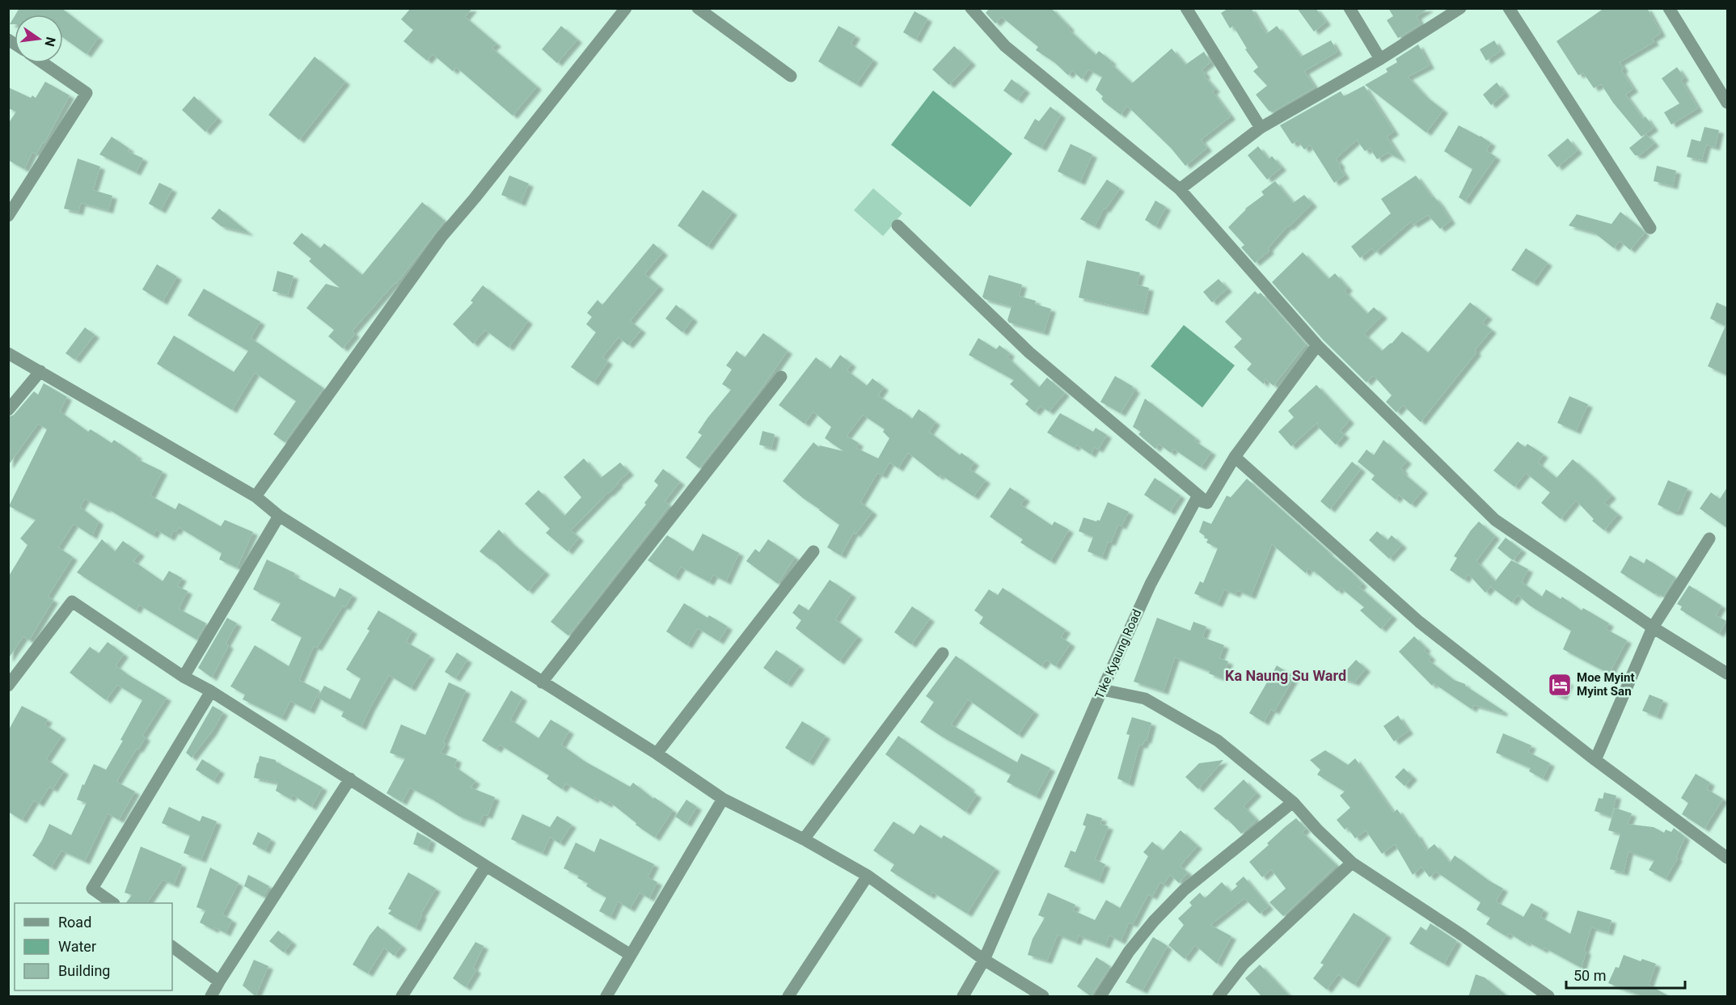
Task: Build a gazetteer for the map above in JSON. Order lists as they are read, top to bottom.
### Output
{
  "streets": {
    "street": ["Tike Kyaung Road"]
  },
  "districts": ["Ka Naung Su Ward"],
  "places": {
    "hotel": ["Moe Myint Myint San"]
  },
  "legend": ["Road", "Water", "Building"],
  "scale_bar": "50 m",
  "north": "right"
}
